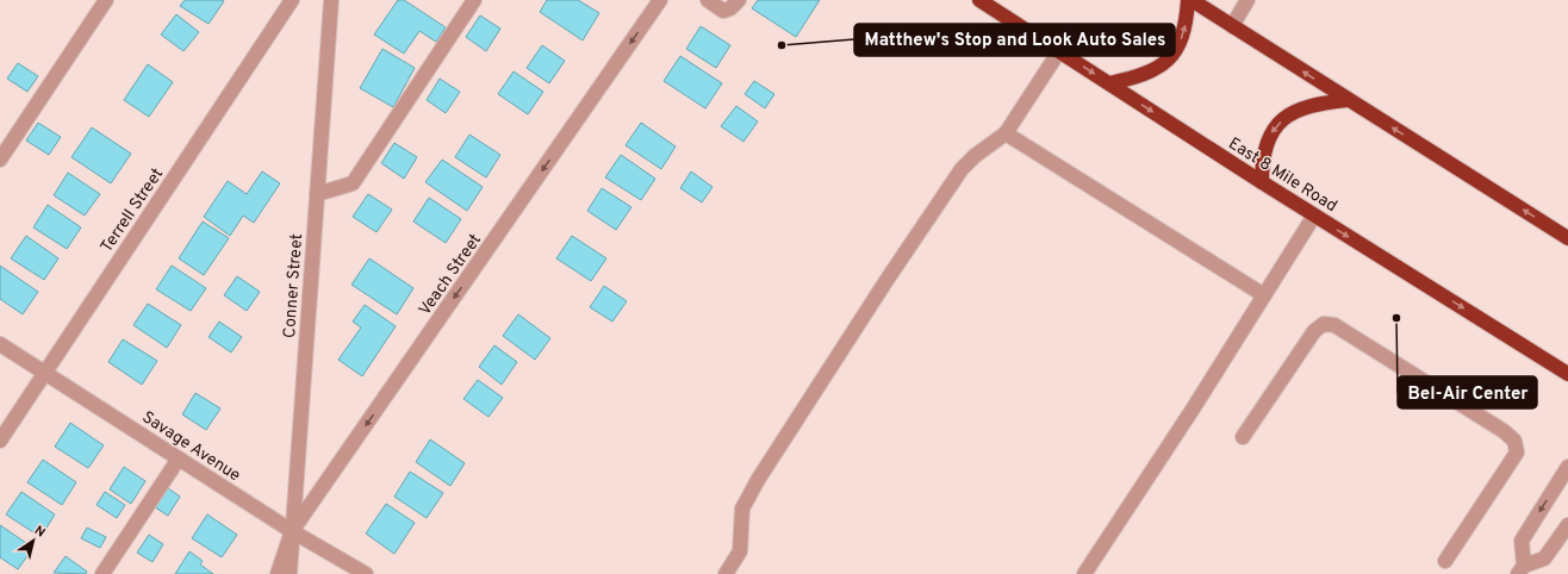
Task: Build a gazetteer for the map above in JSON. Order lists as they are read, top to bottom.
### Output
{
  "streets": {
    "highway": ["East 8 Mile Road"],
    "street": [
      "Terrell Street",
      "Veach Street",
      "Conner Street",
      "Savage Avenue"
    ]
  },
  "crossings": [
    ["Terrell Street", "Savage Avenue"],
    ["Veach Street", "Conner Street"],
    ["Veach Street", "Savage Avenue"],
    ["Conner Street", "Savage Avenue"]
  ],
  "one_way": ["Veach Street"],
  "places": ["Matthew's Stop and Look Auto Sales", "Bel-Air Center"],
  "north": "top right"
}
